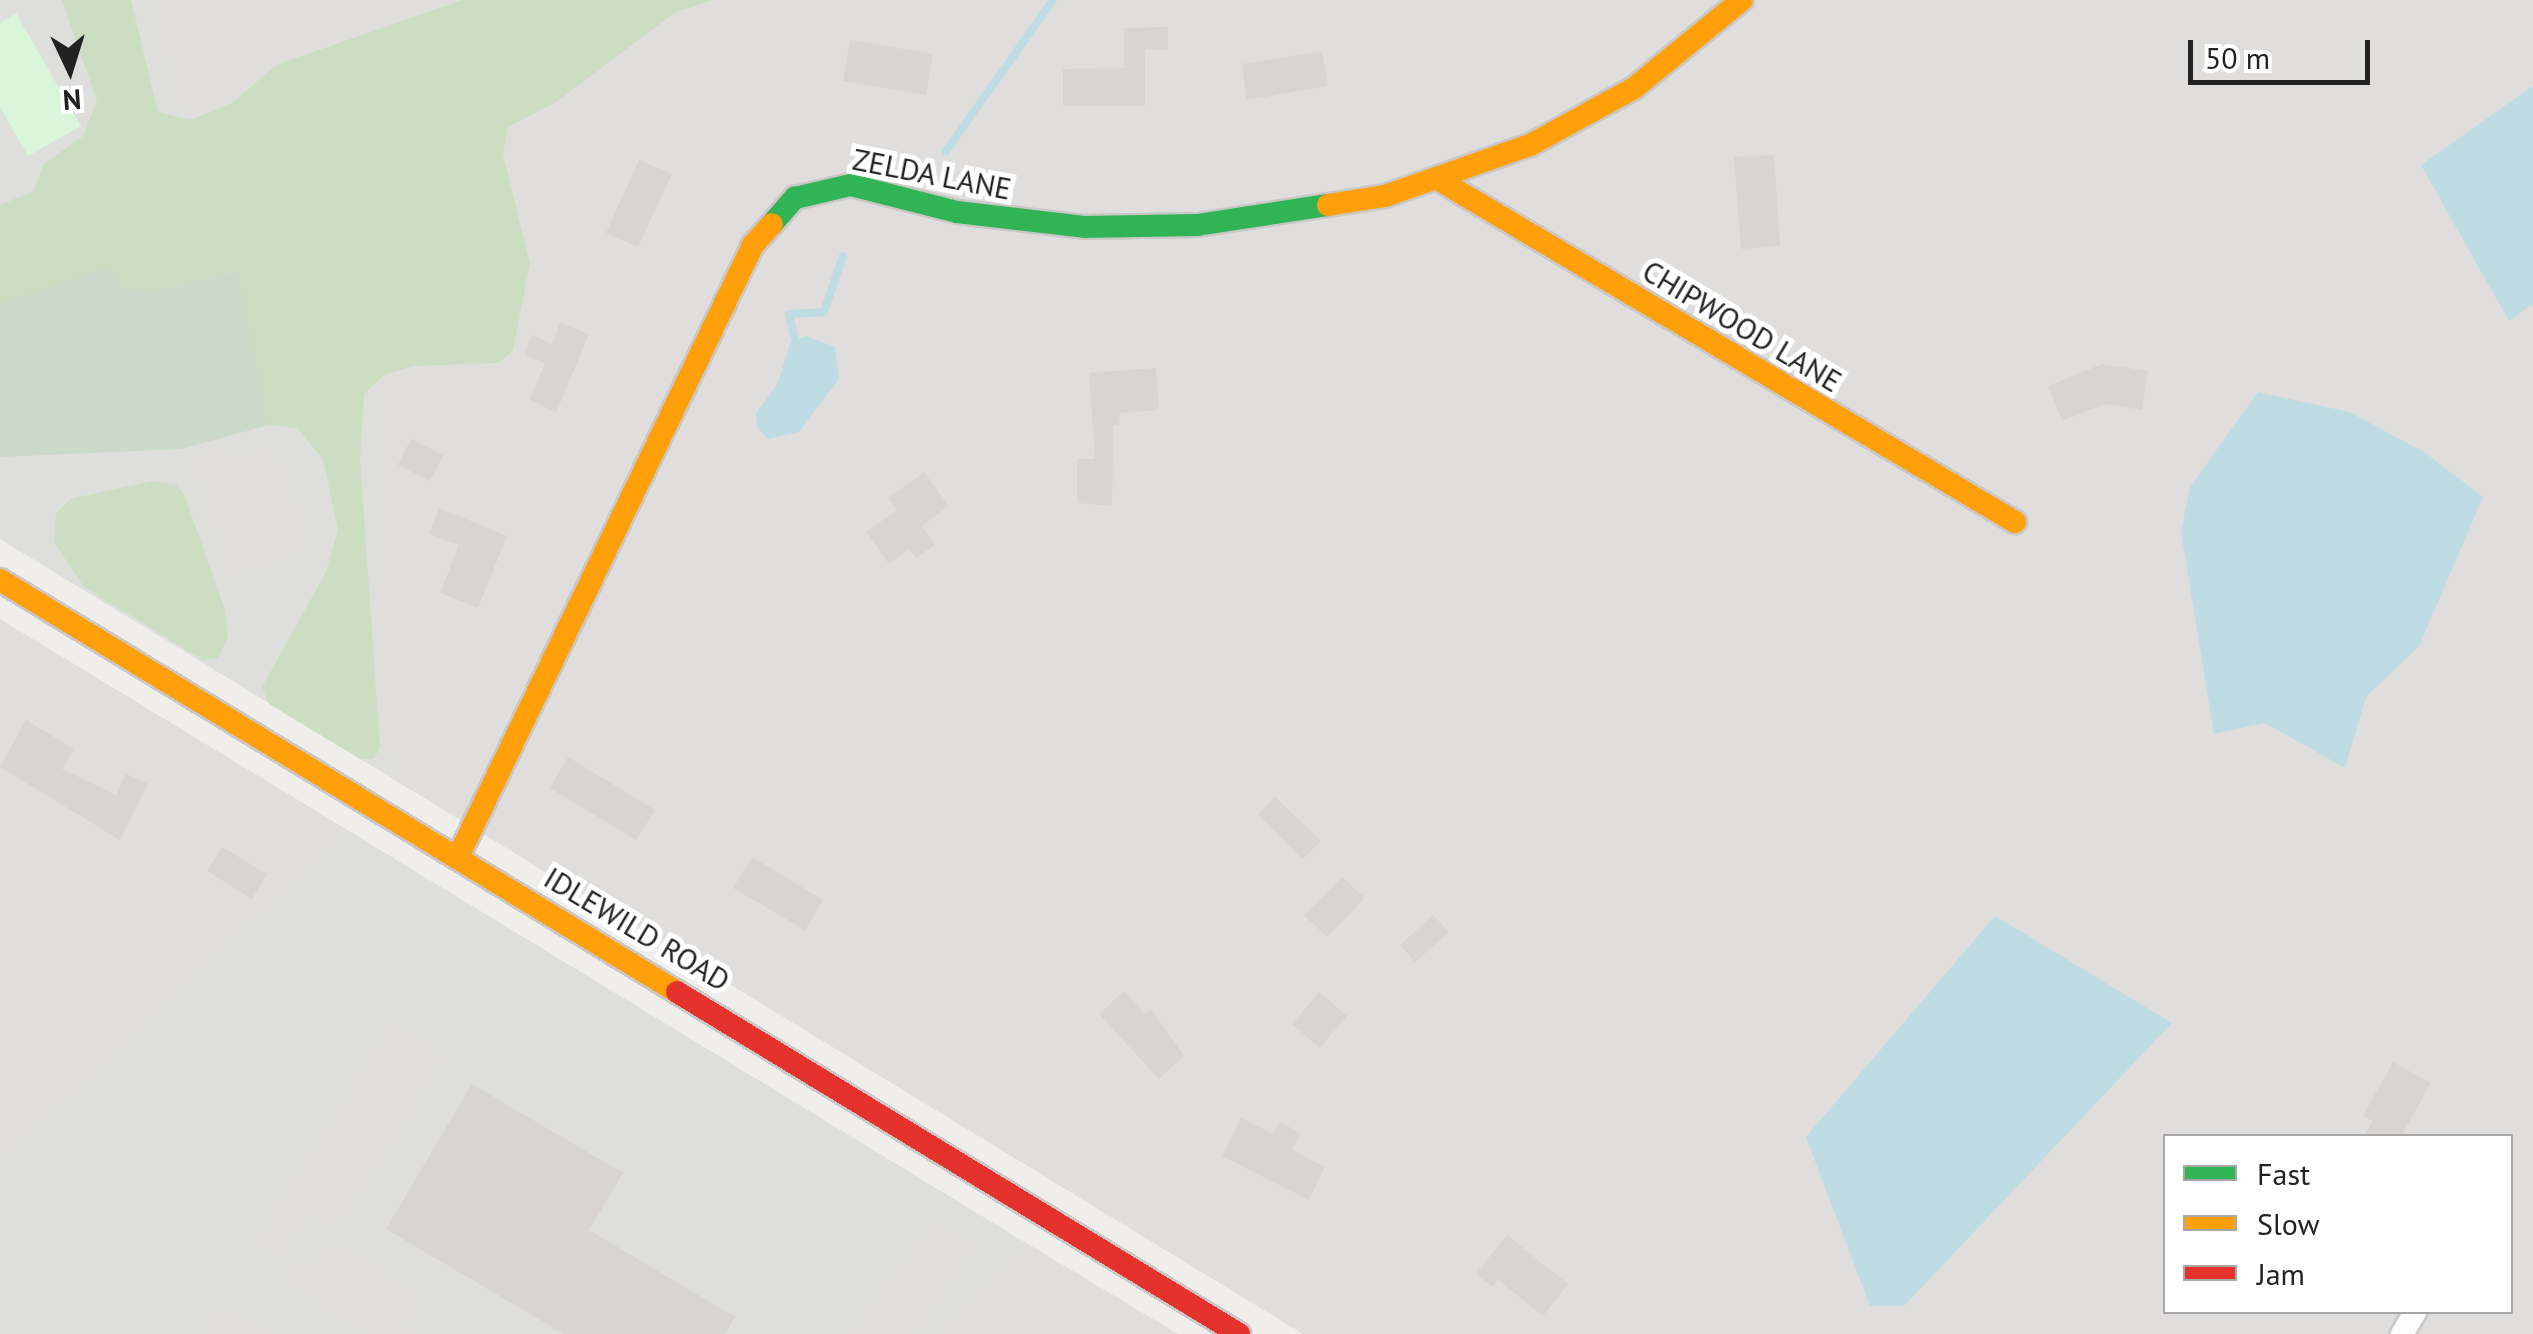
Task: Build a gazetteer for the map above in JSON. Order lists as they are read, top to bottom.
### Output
{
  "streets": {
    "street": ["ZELDA LANE", "CHIPWOOD LANE", "IDLEWILD ROAD"]
  },
  "crossings": [
    ["ZELDA LANE", "CHIPWOOD LANE"],
    ["ZELDA LANE", "IDLEWILD ROAD"]
  ],
  "legend": ["Fast", "Slow", "Jam"],
  "scale_bar": "50 m",
  "north": "bottom"
}
